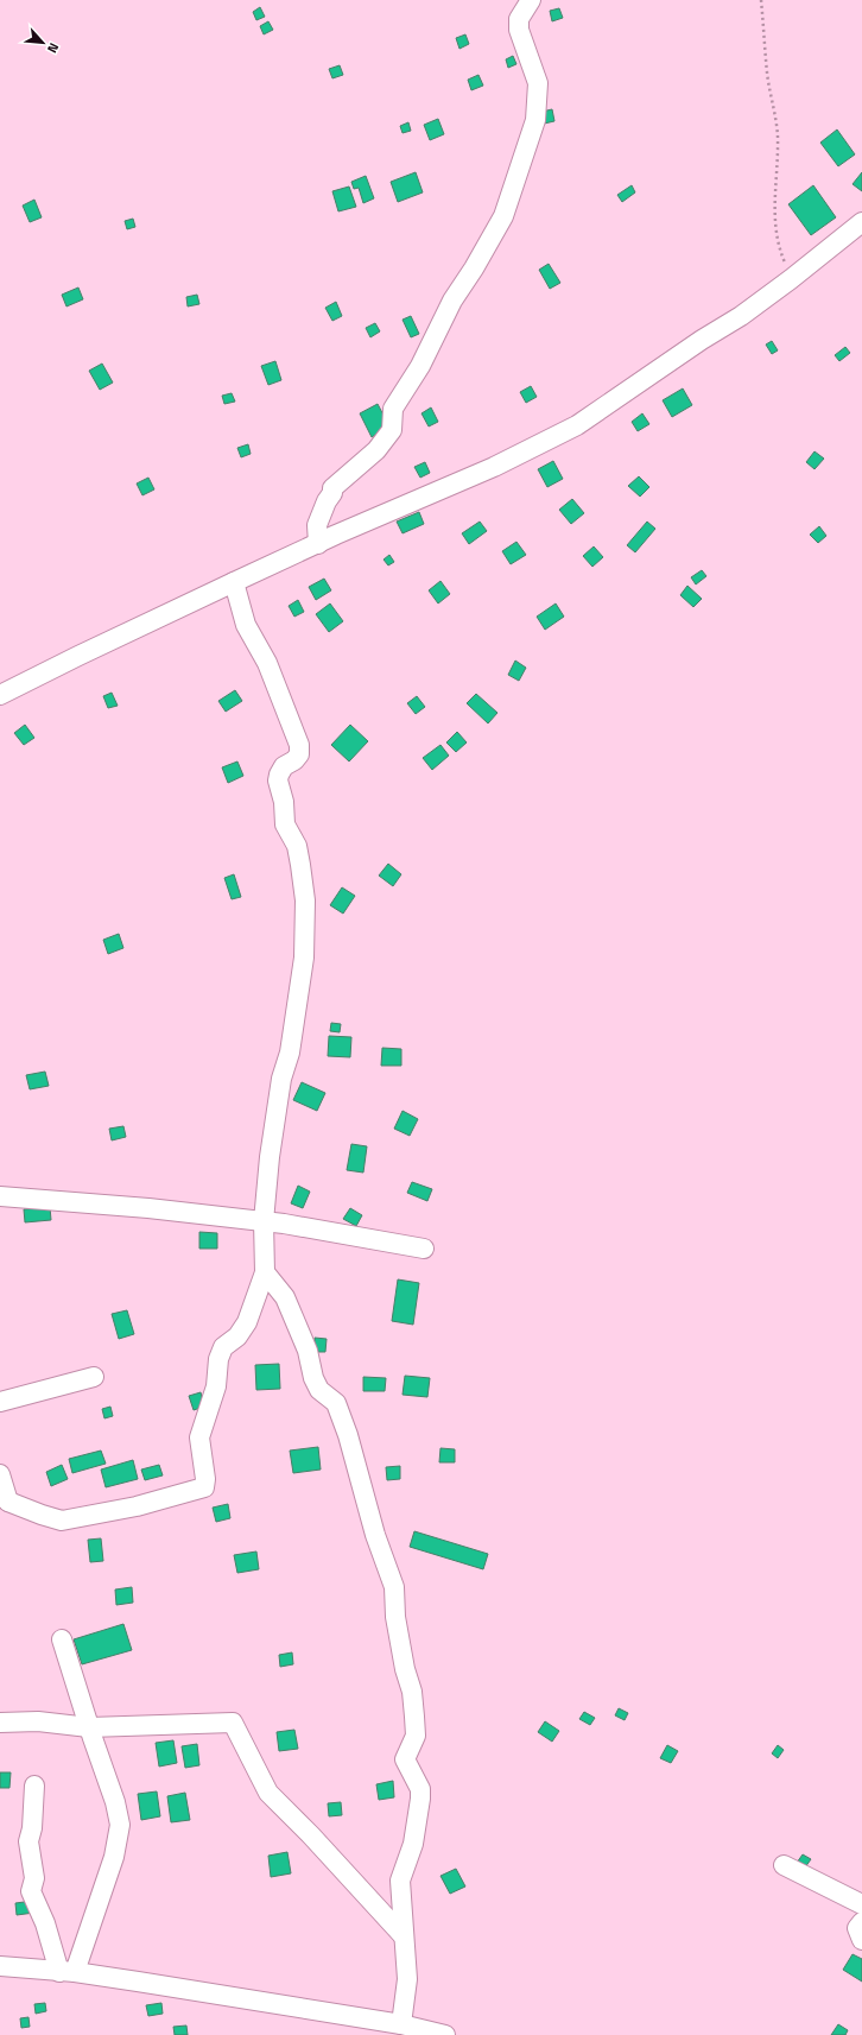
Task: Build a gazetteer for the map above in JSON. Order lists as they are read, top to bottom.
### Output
{
  "north": "bottom right"
}
